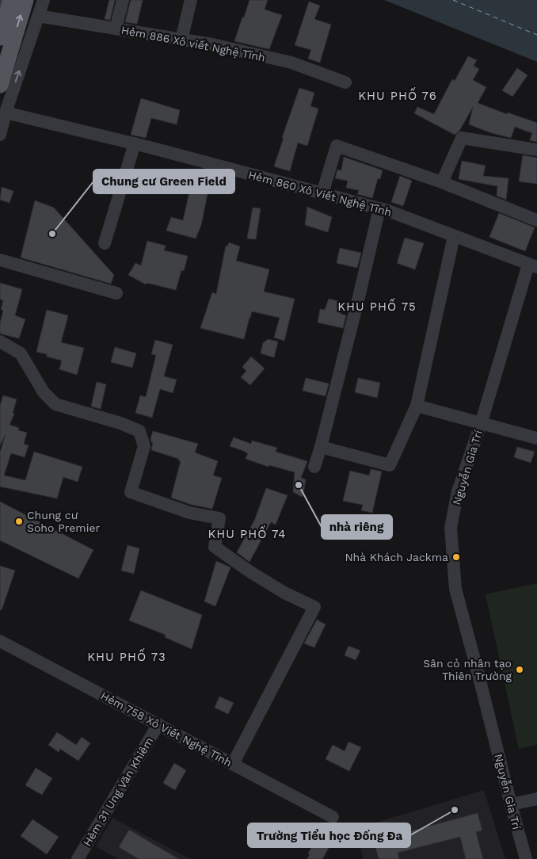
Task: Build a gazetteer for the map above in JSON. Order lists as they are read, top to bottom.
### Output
{
  "streets": {
    "street": [
      "Hẻm 886 Xô viết Nghệ Tĩnh",
      "Hẻm 860 Xô Viết Nghệ Tĩnh",
      "Nguyễn Gia Trí",
      "Hẻm 758 Xô Viết Nghệ Tĩnh",
      "Hẻm 31 Ung Văn Khiêm"
    ]
  },
  "crossings": [
    ["Hẻm 860 Xô Viết Nghệ Tĩnh", "Nguyễn Gia Trí"],
    ["Hẻm 758 Xô Viết Nghệ Tĩnh", "Hẻm 31 Ung Văn Khiêm"]
  ],
  "districts": [
    "KHU PHỐ 76",
    "KHU PHỐ 75",
    "KHU PHỐ 74",
    "KHU PHỐ 73"
  ],
  "places": [
    "Chung cư Green Field",
    "nhà riêng",
    "Chung cư Soho Premier",
    "Nhà Khách Jackma",
    "Sân cỏ nhân tạo Thiên Trường",
    "Trường Tiểu học Đống Đa"
  ]
}
